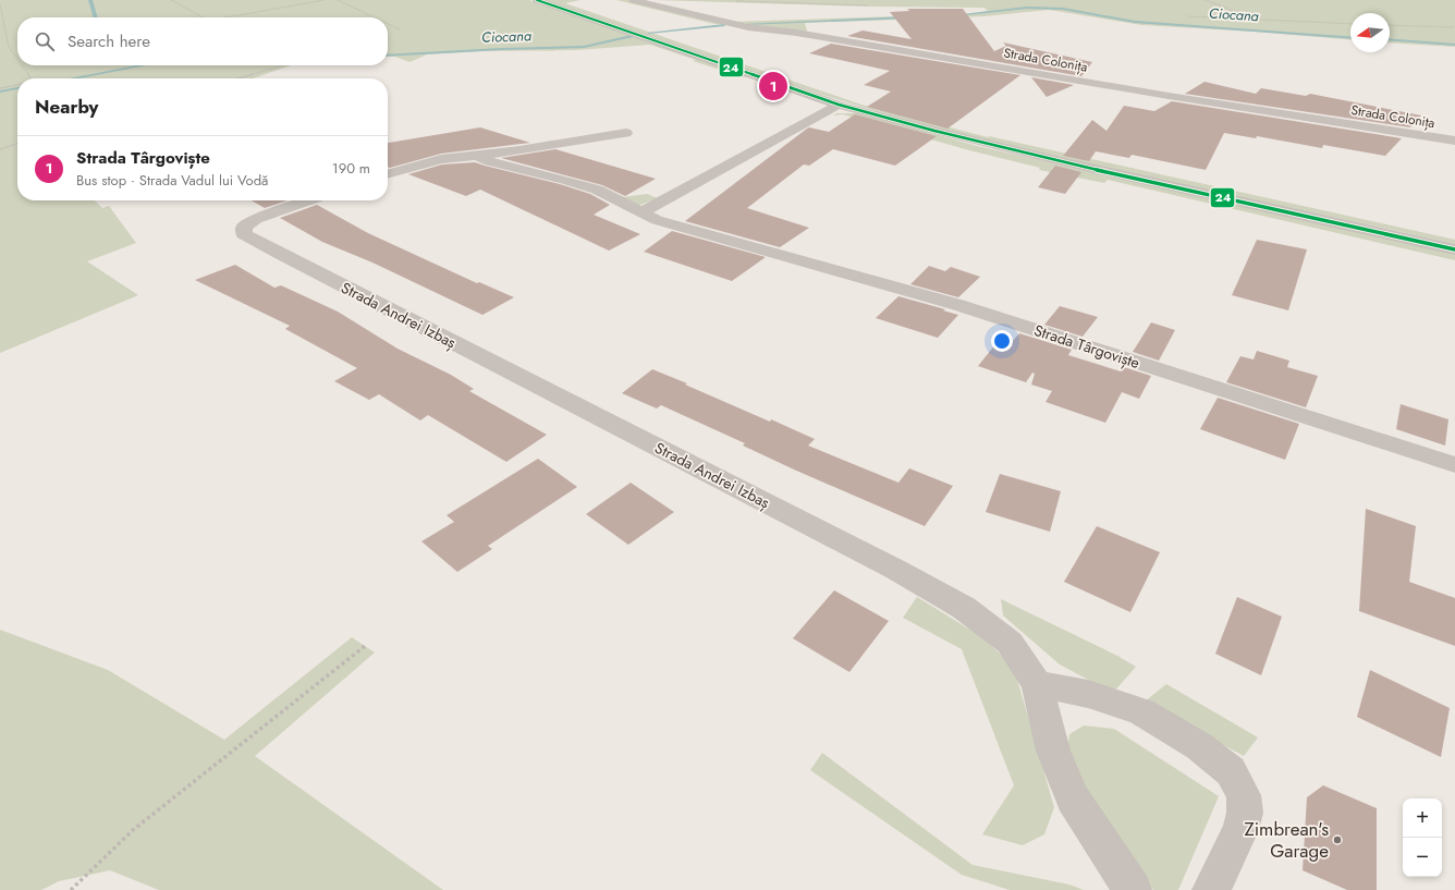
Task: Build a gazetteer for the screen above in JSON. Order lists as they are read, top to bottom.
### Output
{
  "streets": {
    "street": ["Strada Colonița", "Strada Andrei Izbaș", "Strada Târgoviște"]
  },
  "water": ["Ciocana"],
  "places": ["Zimbrean's Garage"],
  "lines": ["transit line 24"],
  "north": "left",
  "page": {
    "search": "Search here",
    "pins": "1",
    "heading": "Nearby",
    "list": [
      {
        "mark": "1",
        "name": "Strada Târgoviște",
        "note": "Bus stop · Strada Vadul lui Vodă",
        "value": "190 m"
      }
    ],
    "map_buttons": ["+", "−"]
  }
}
